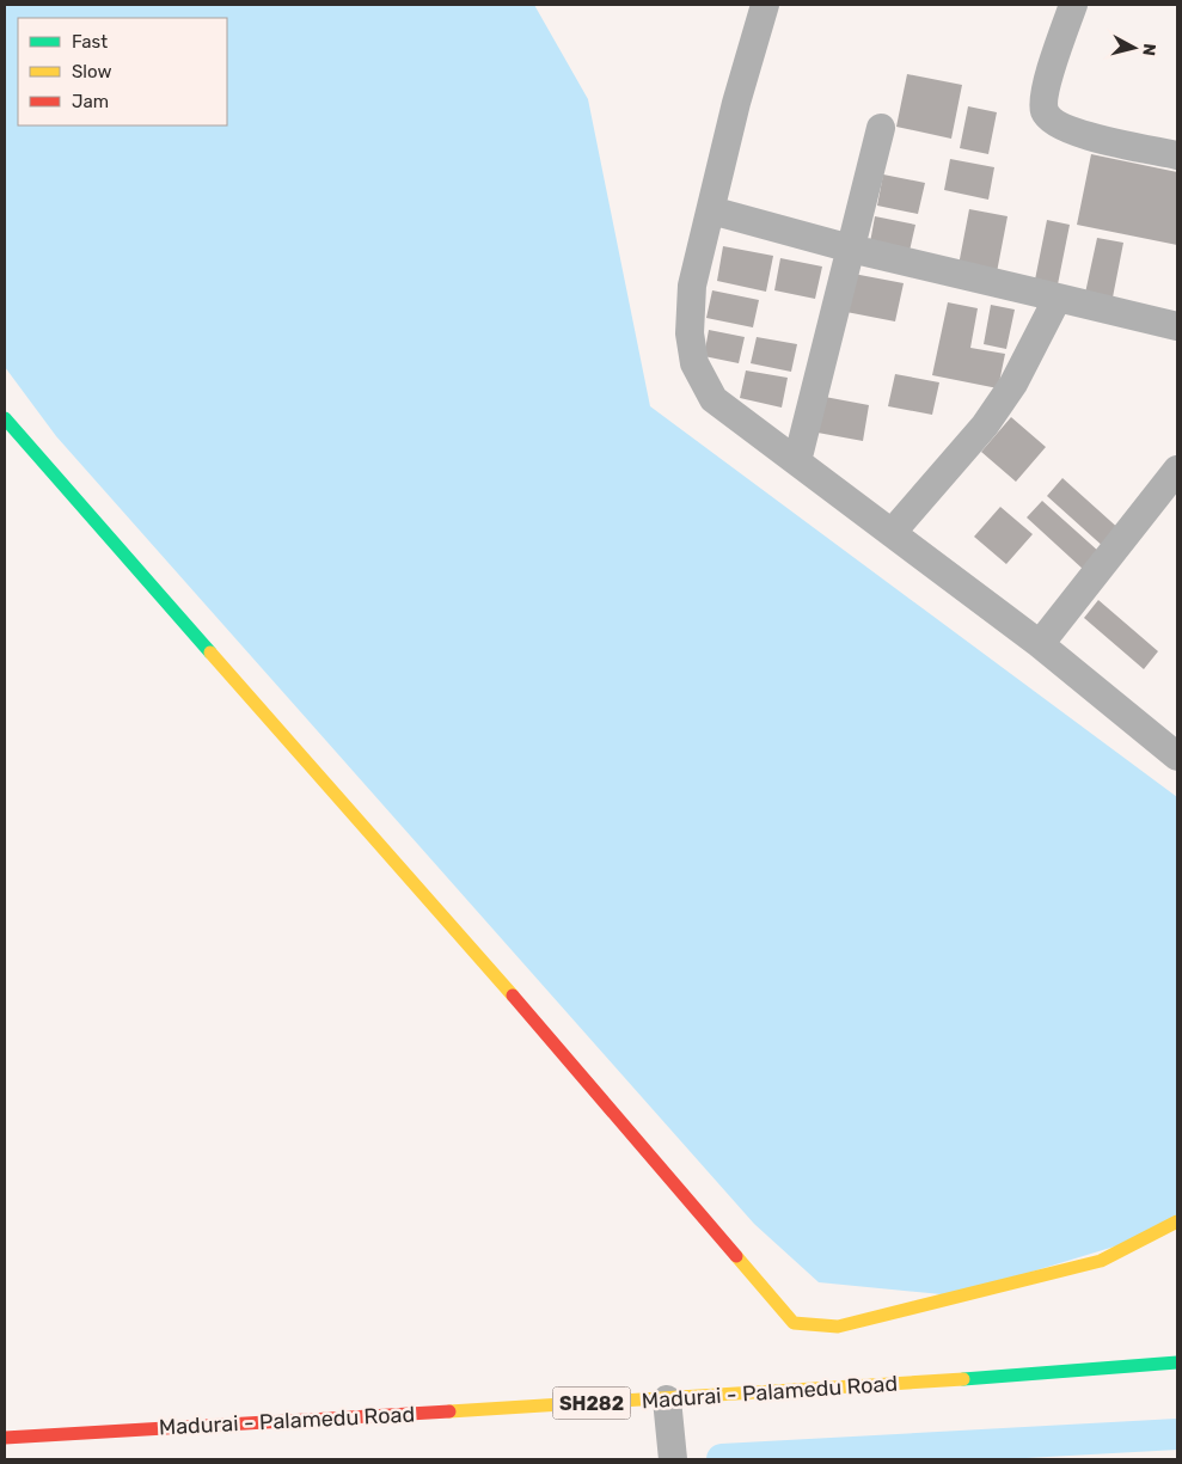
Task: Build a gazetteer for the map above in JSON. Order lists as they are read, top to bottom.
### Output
{
  "streets": {
    "street": ["Madurai - Palamedu Road", "SH282"]
  },
  "legend": ["Fast", "Slow", "Jam"],
  "north": "right"
}
